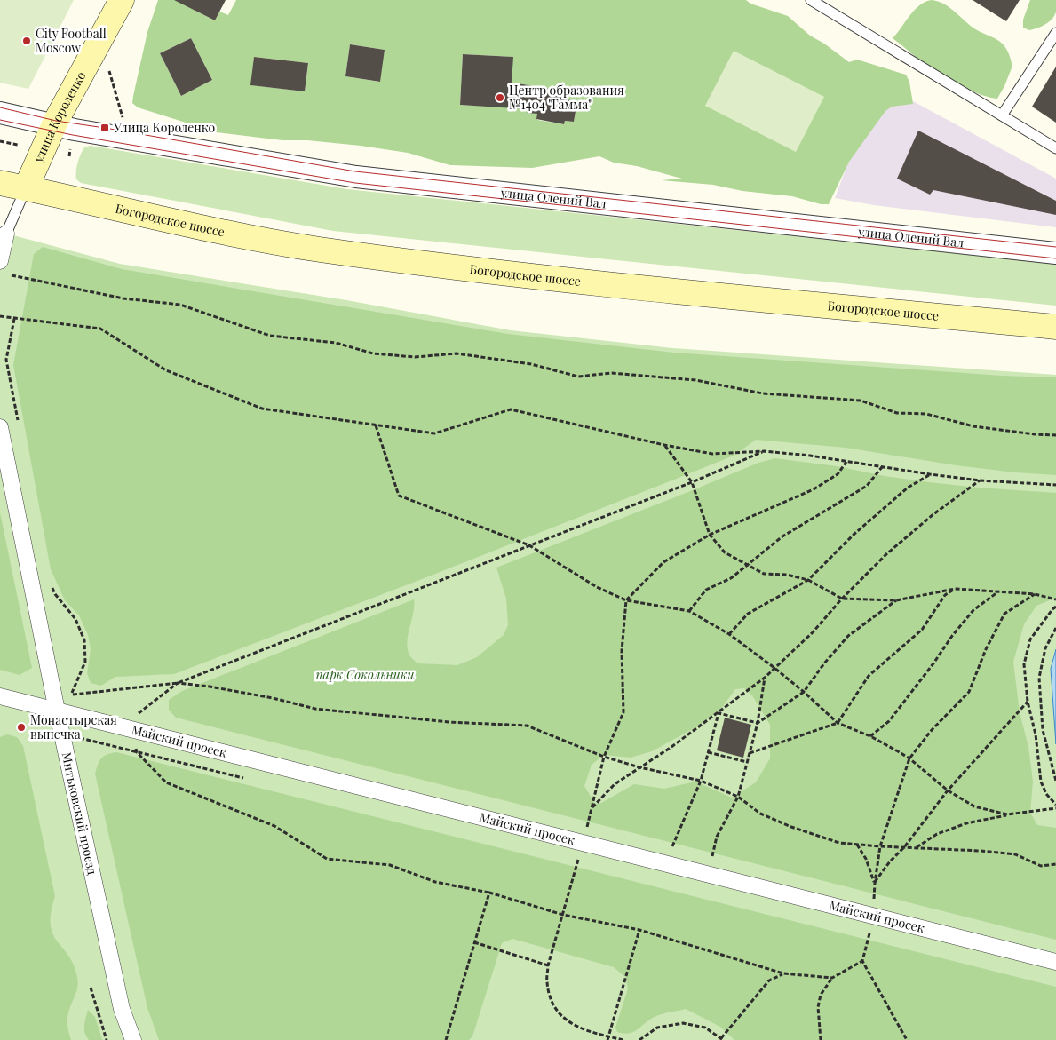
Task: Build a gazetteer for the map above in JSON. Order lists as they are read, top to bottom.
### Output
{
  "streets": {
    "main road": ["улица Короленко", "Богородское шоссе"],
    "street": ["улица Олений Вал", "Майский просек", "Митьковский проезд"]
  },
  "crossings": [
    ["улица Короленко", "улица Олений Вал"],
    ["улица Короленко", "Богородское шоссе"],
    ["Майский просек", "Митьковский проезд"]
  ],
  "parks": ["парк Сокольники"],
  "places": {
    "other": ["City Football Moscow", "Центр образования №1404 \"Гамма\"", "Монастырская выпечка"],
    "transit": ["Улица Короленко"]
  }
}
